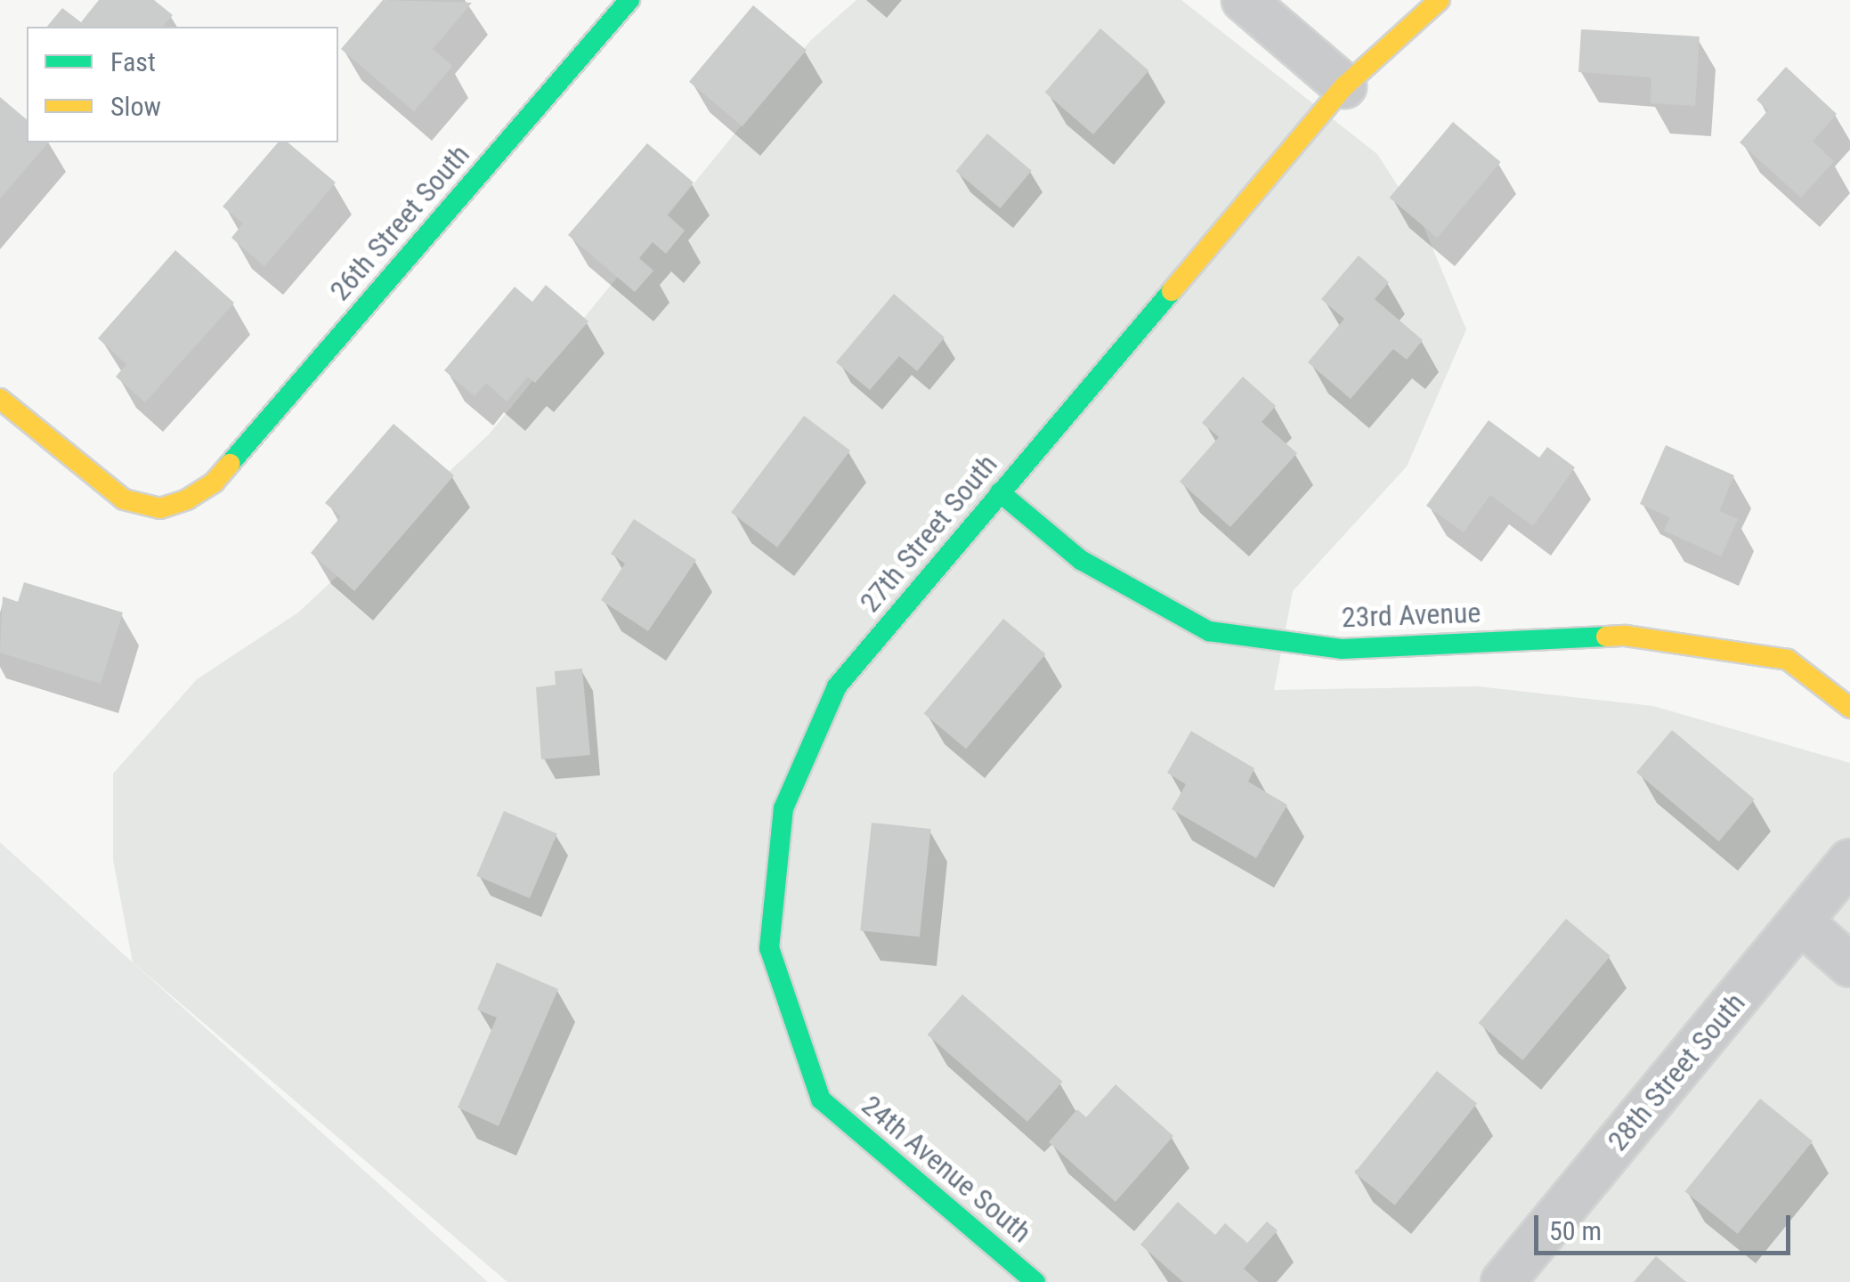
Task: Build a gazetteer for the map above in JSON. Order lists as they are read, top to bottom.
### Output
{
  "streets": {
    "street": [
      "26th Street South",
      "27th Street South",
      "23rd Avenue",
      "28th Street South",
      "24th Avenue South"
    ]
  },
  "crossings": [
    ["27th Street South", "23rd Avenue"],
    ["27th Street South", "24th Avenue South"]
  ],
  "legend": ["Fast", "Slow"],
  "scale_bar": "50 m"
}
